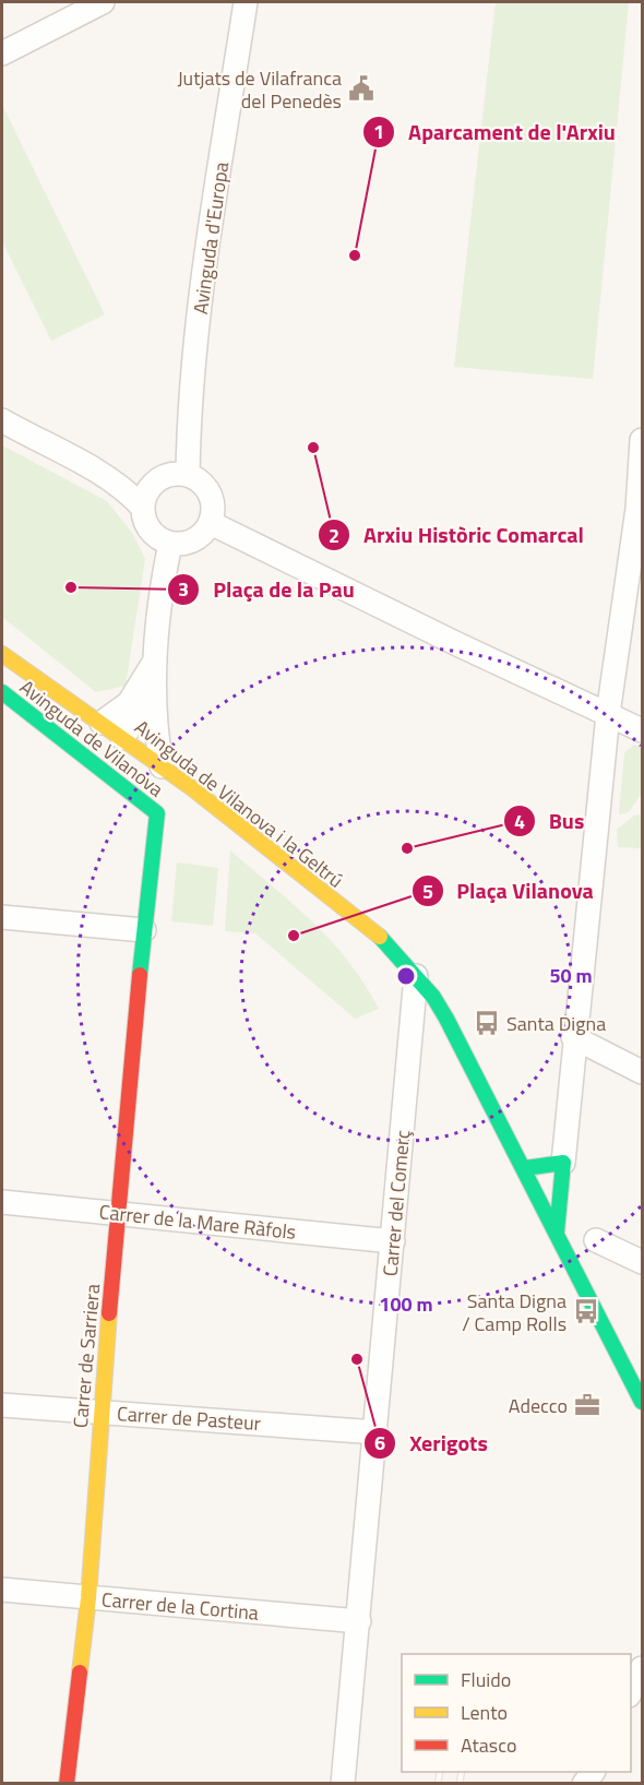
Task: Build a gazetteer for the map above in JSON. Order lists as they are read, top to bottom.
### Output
{
  "streets": {
    "street": [
      "Avinguda d'Europa",
      "Avinguda de Vilanova",
      "Avinguda de Vilanova i la Geltrú",
      "Carrer del Comerç",
      "Carrer de la Mare Ràfols",
      "Carrer de Sarriera",
      "Carrer de Pasteur",
      "Carrer de la Cortina"
    ]
  },
  "crossings": [
    ["Avinguda de Vilanova", "Carrer de Sarriera"],
    ["Avinguda de Vilanova i la Geltrú", "Carrer del Comerç"],
    ["Carrer del Comerç", "Carrer de la Mare Ràfols"],
    ["Carrer del Comerç", "Carrer de Pasteur"],
    ["Carrer del Comerç", "Carrer de la Cortina"],
    ["Carrer de la Mare Ràfols", "Carrer de Sarriera"],
    ["Carrer de Sarriera", "Carrer de Pasteur"],
    ["Carrer de Sarriera", "Carrer de la Cortina"]
  ],
  "places": {
    "public building": ["Jutjats de Vilafranca del Penedès"],
    "other": [
      "Aparcament de l'Arxiu",
      "Arxiu Històric Comarcal",
      "Plaça de la Pau",
      "Bus",
      "Plaça Vilanova",
      "Xerigots"
    ],
    "bus stop": ["Santa Digna", "Santa Digna / Camp Rolls"],
    "office": ["Adecco"]
  },
  "legend": ["Fluido", "Lento", "Atasco"],
  "rings": ["50 m", "100 m"]
}
